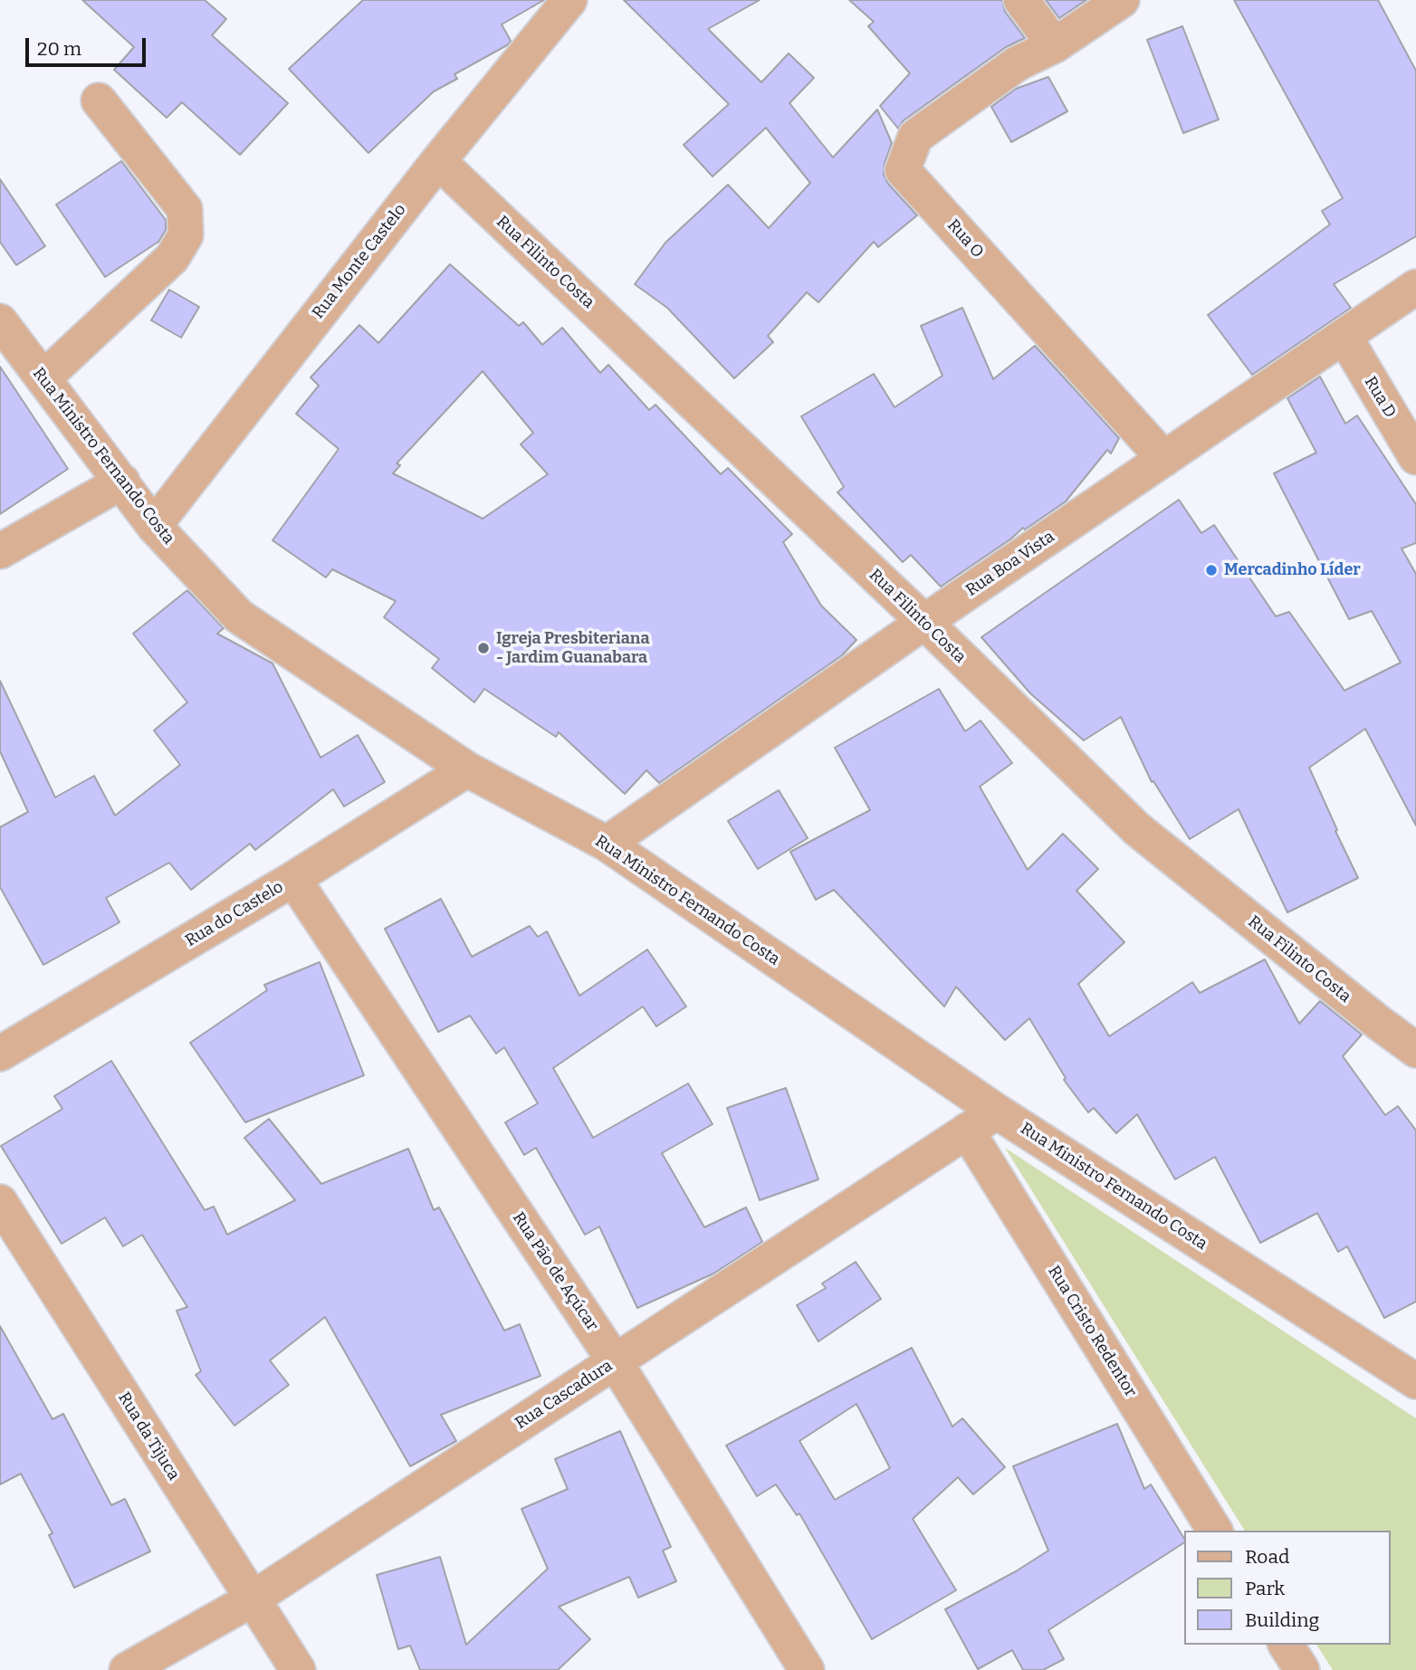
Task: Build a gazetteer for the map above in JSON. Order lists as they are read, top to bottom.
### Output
{
  "streets": {
    "street": [
      "Rua O",
      "Rua Monte Castelo",
      "Rua Filinto Costa",
      "Rua D",
      "Rua Ministro Fernando Costa",
      "Rua Boa Vista",
      "Rua do Castelo",
      "Rua Pão de Açúcar",
      "Rua Cristo Redentor",
      "Rua Cascadura",
      "Rua da Tijuca"
    ]
  },
  "crossings": [
    ["Rua O", "Rua Boa Vista"],
    ["Rua Monte Castelo", "Rua Filinto Costa"],
    ["Rua Monte Castelo", "Rua Ministro Fernando Costa"],
    ["Rua Filinto Costa", "Rua Boa Vista"],
    ["Rua D", "Rua Boa Vista"],
    ["Rua Ministro Fernando Costa", "Rua Boa Vista"],
    ["Rua Ministro Fernando Costa", "Rua do Castelo"],
    ["Rua Ministro Fernando Costa", "Rua Cascadura"],
    ["Rua do Castelo", "Rua Pão de Açúcar"],
    ["Rua Pão de Açúcar", "Rua Cascadura"],
    ["Rua Cristo Redentor", "Rua Cascadura"],
    ["Rua Cascadura", "Rua da Tijuca"]
  ],
  "places": ["Mercadinho Líder", "Igreja Presbiteriana - Jardim Guanabara"],
  "legend": ["Road", "Park", "Building"],
  "scale_bar": "20 m"
}
